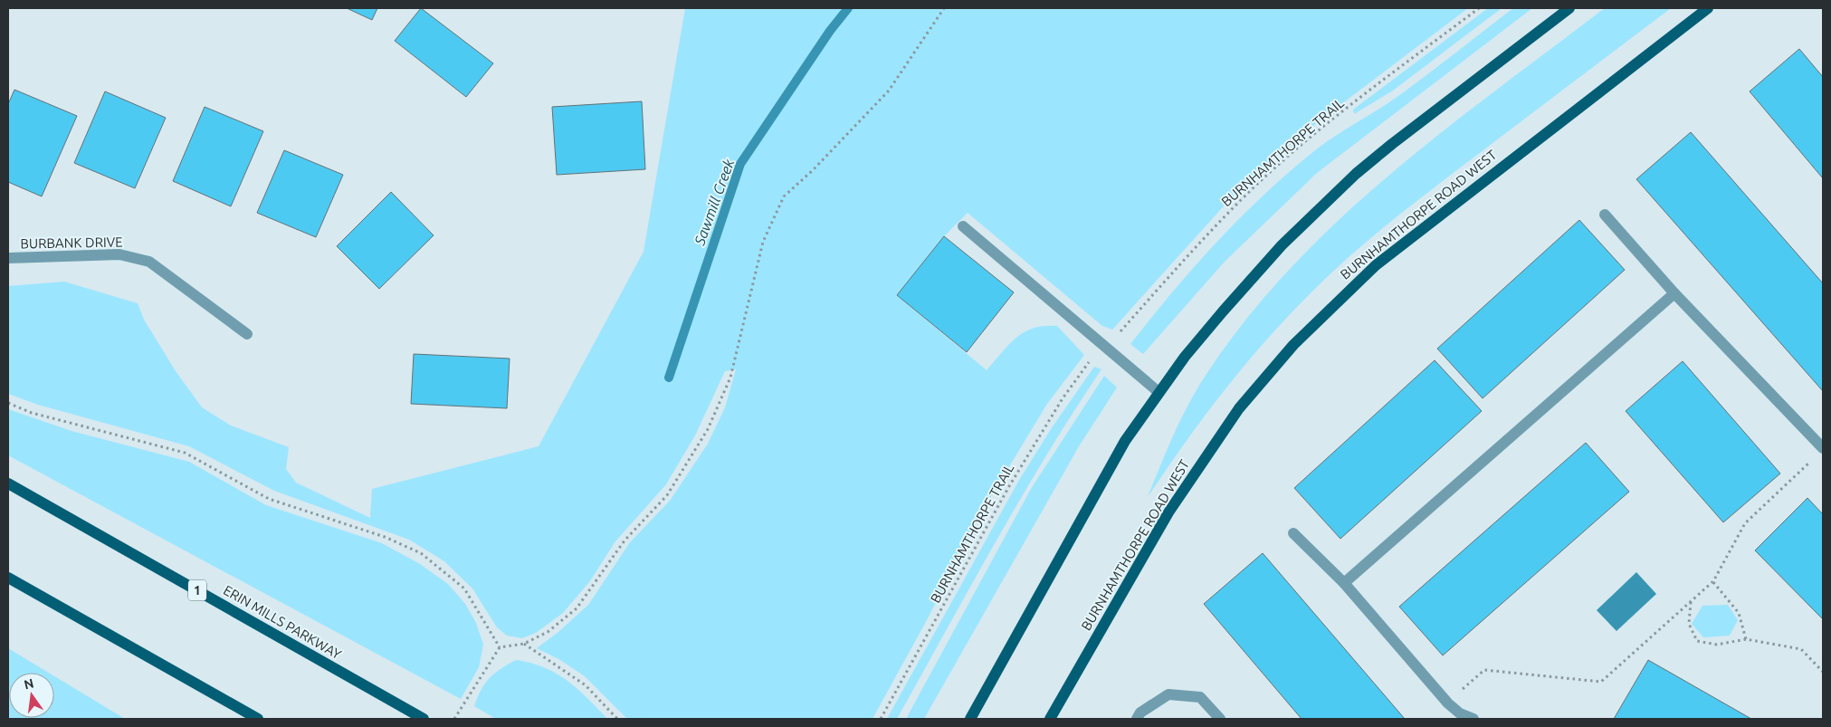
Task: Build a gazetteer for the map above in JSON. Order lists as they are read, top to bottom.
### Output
{
  "streets": {
    "main road": ["BURNHAMTHORPE ROAD WEST", "1", "ERIN MILLS PARKWAY"],
    "street": ["BURBANK DRIVE"],
    "path": ["BURNHAMTHORPE TRAIL"]
  },
  "water": ["Sawmill Creek"],
  "north": "top"
}
